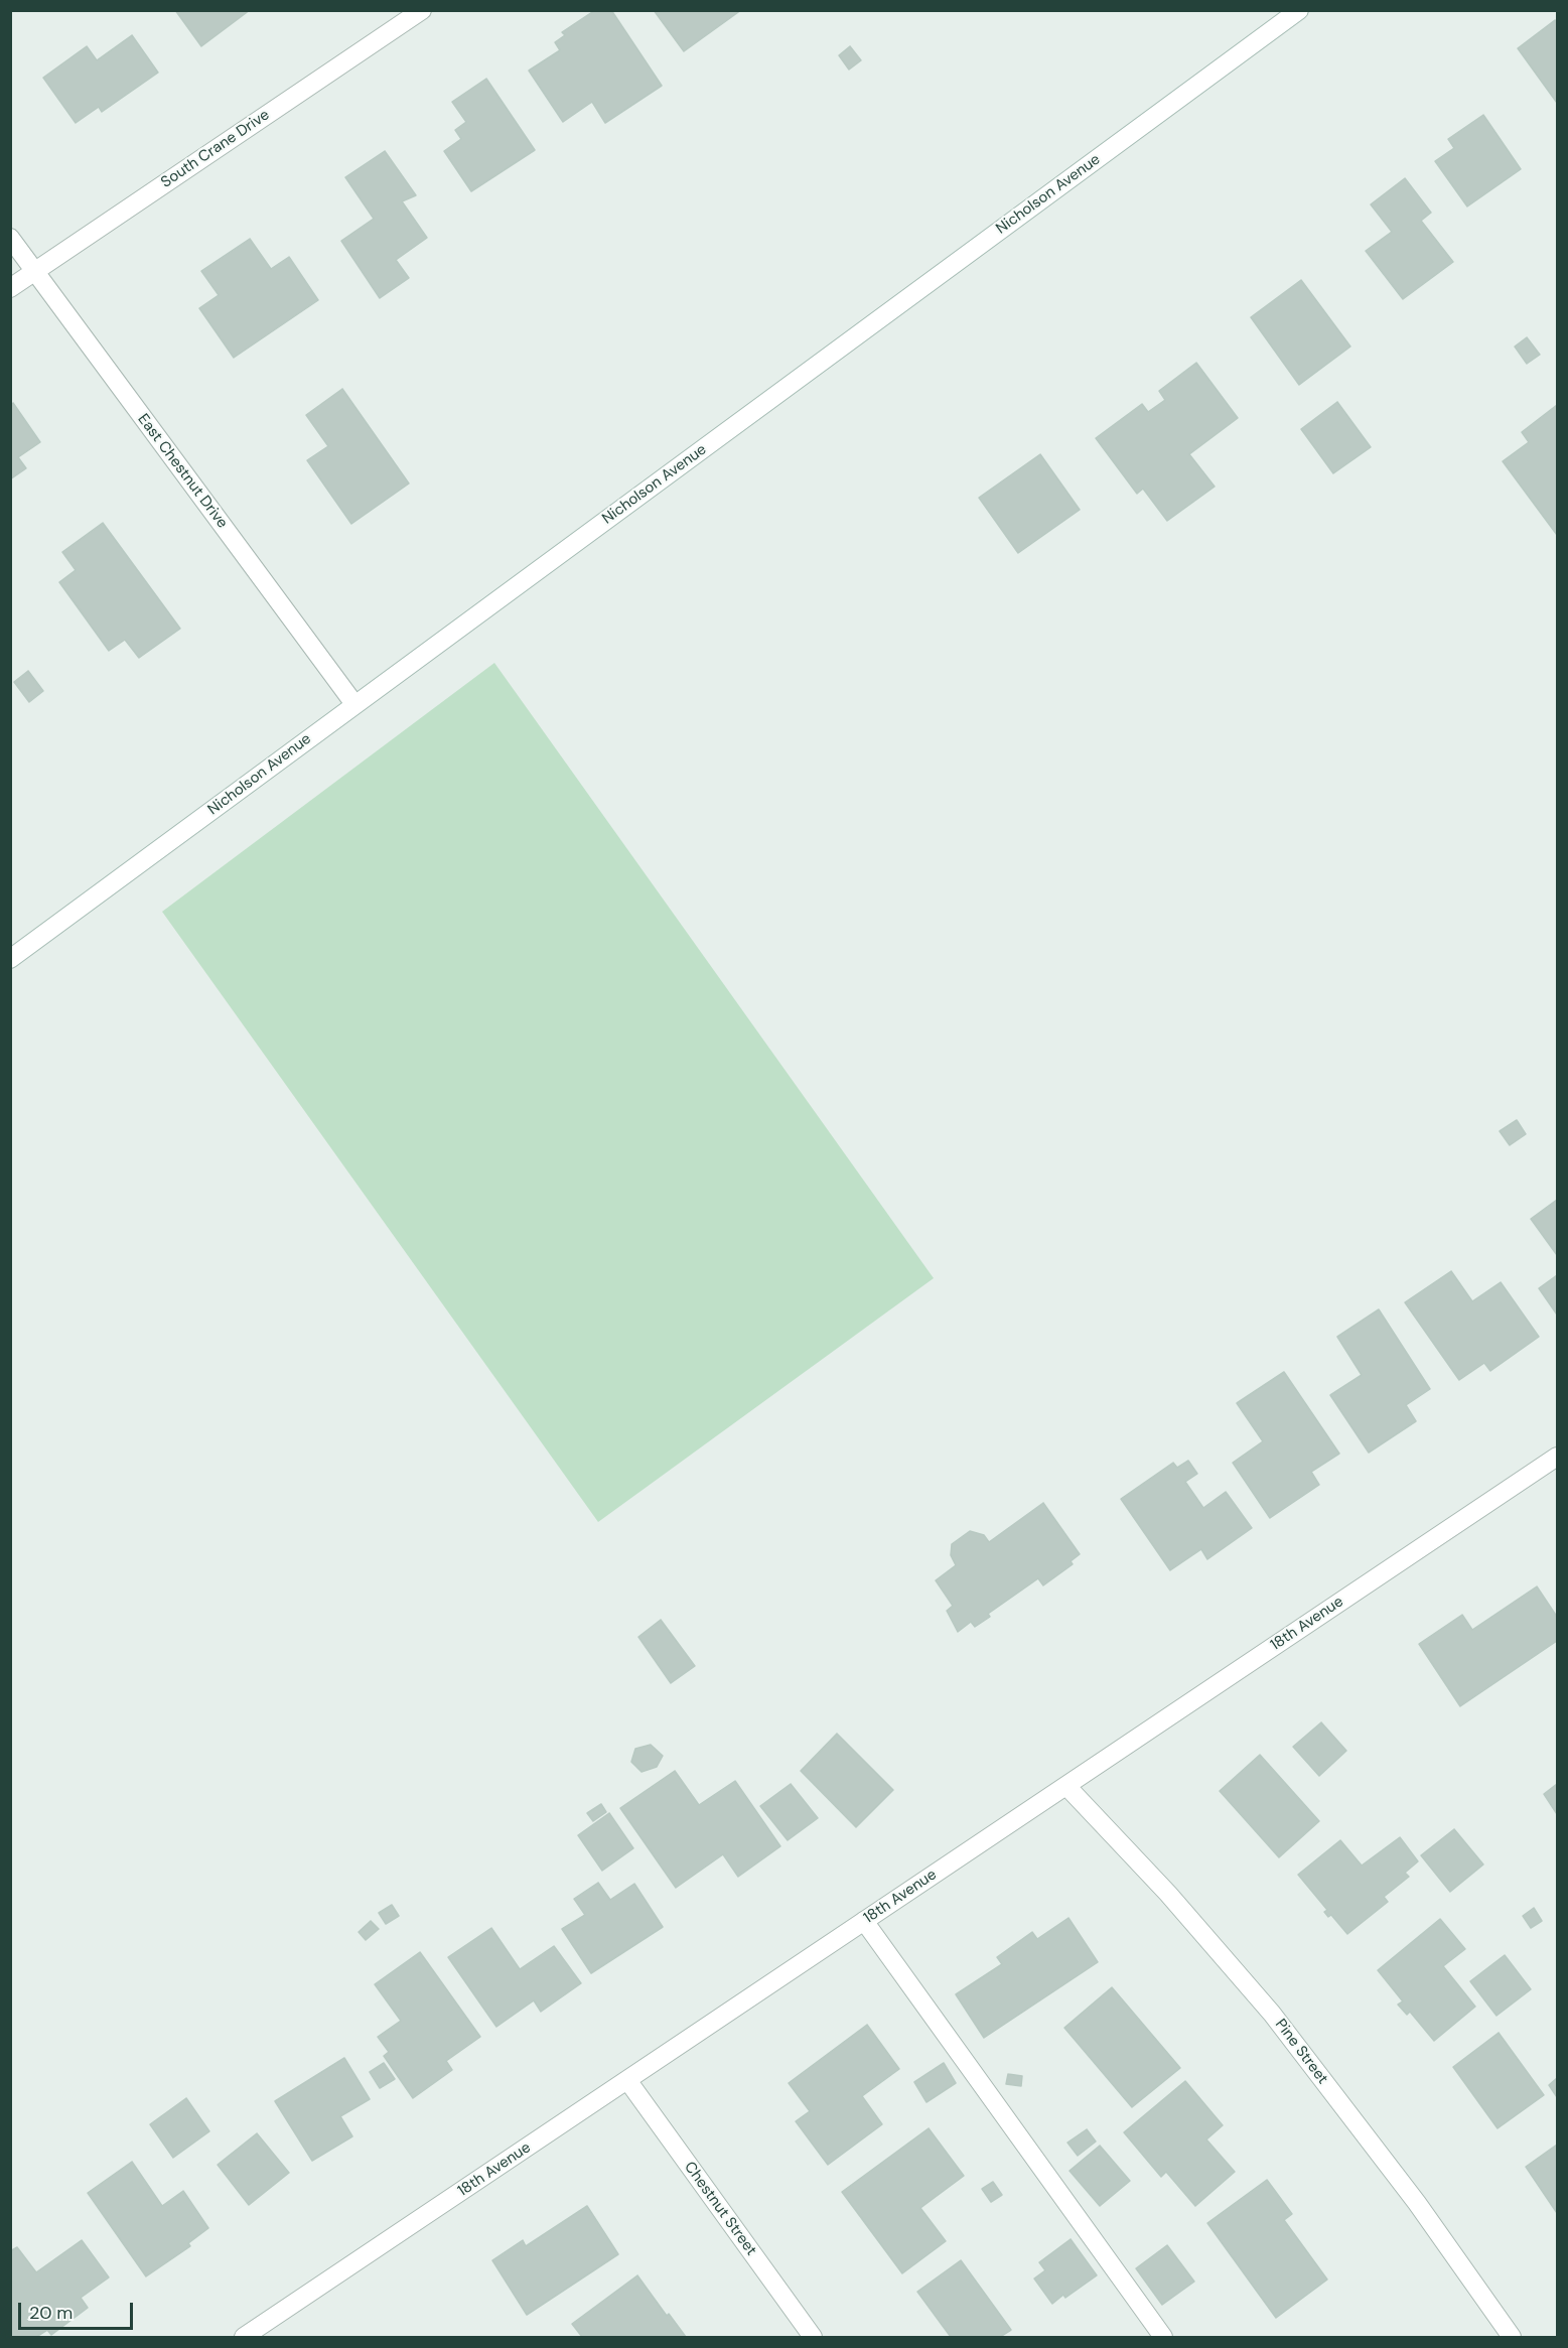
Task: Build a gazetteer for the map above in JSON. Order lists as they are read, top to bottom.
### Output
{
  "streets": {
    "street": [
      "South Crane Drive",
      "Nicholson Avenue",
      "East Chestnut Drive",
      "18th Avenue",
      "Pine Street",
      "Chestnut Street"
    ]
  },
  "crossings": [
    ["South Crane Drive", "East Chestnut Drive"],
    ["Nicholson Avenue", "East Chestnut Drive"],
    ["18th Avenue", "Pine Street"],
    ["18th Avenue", "Chestnut Street"]
  ],
  "scale_bar": "20 m"
}
